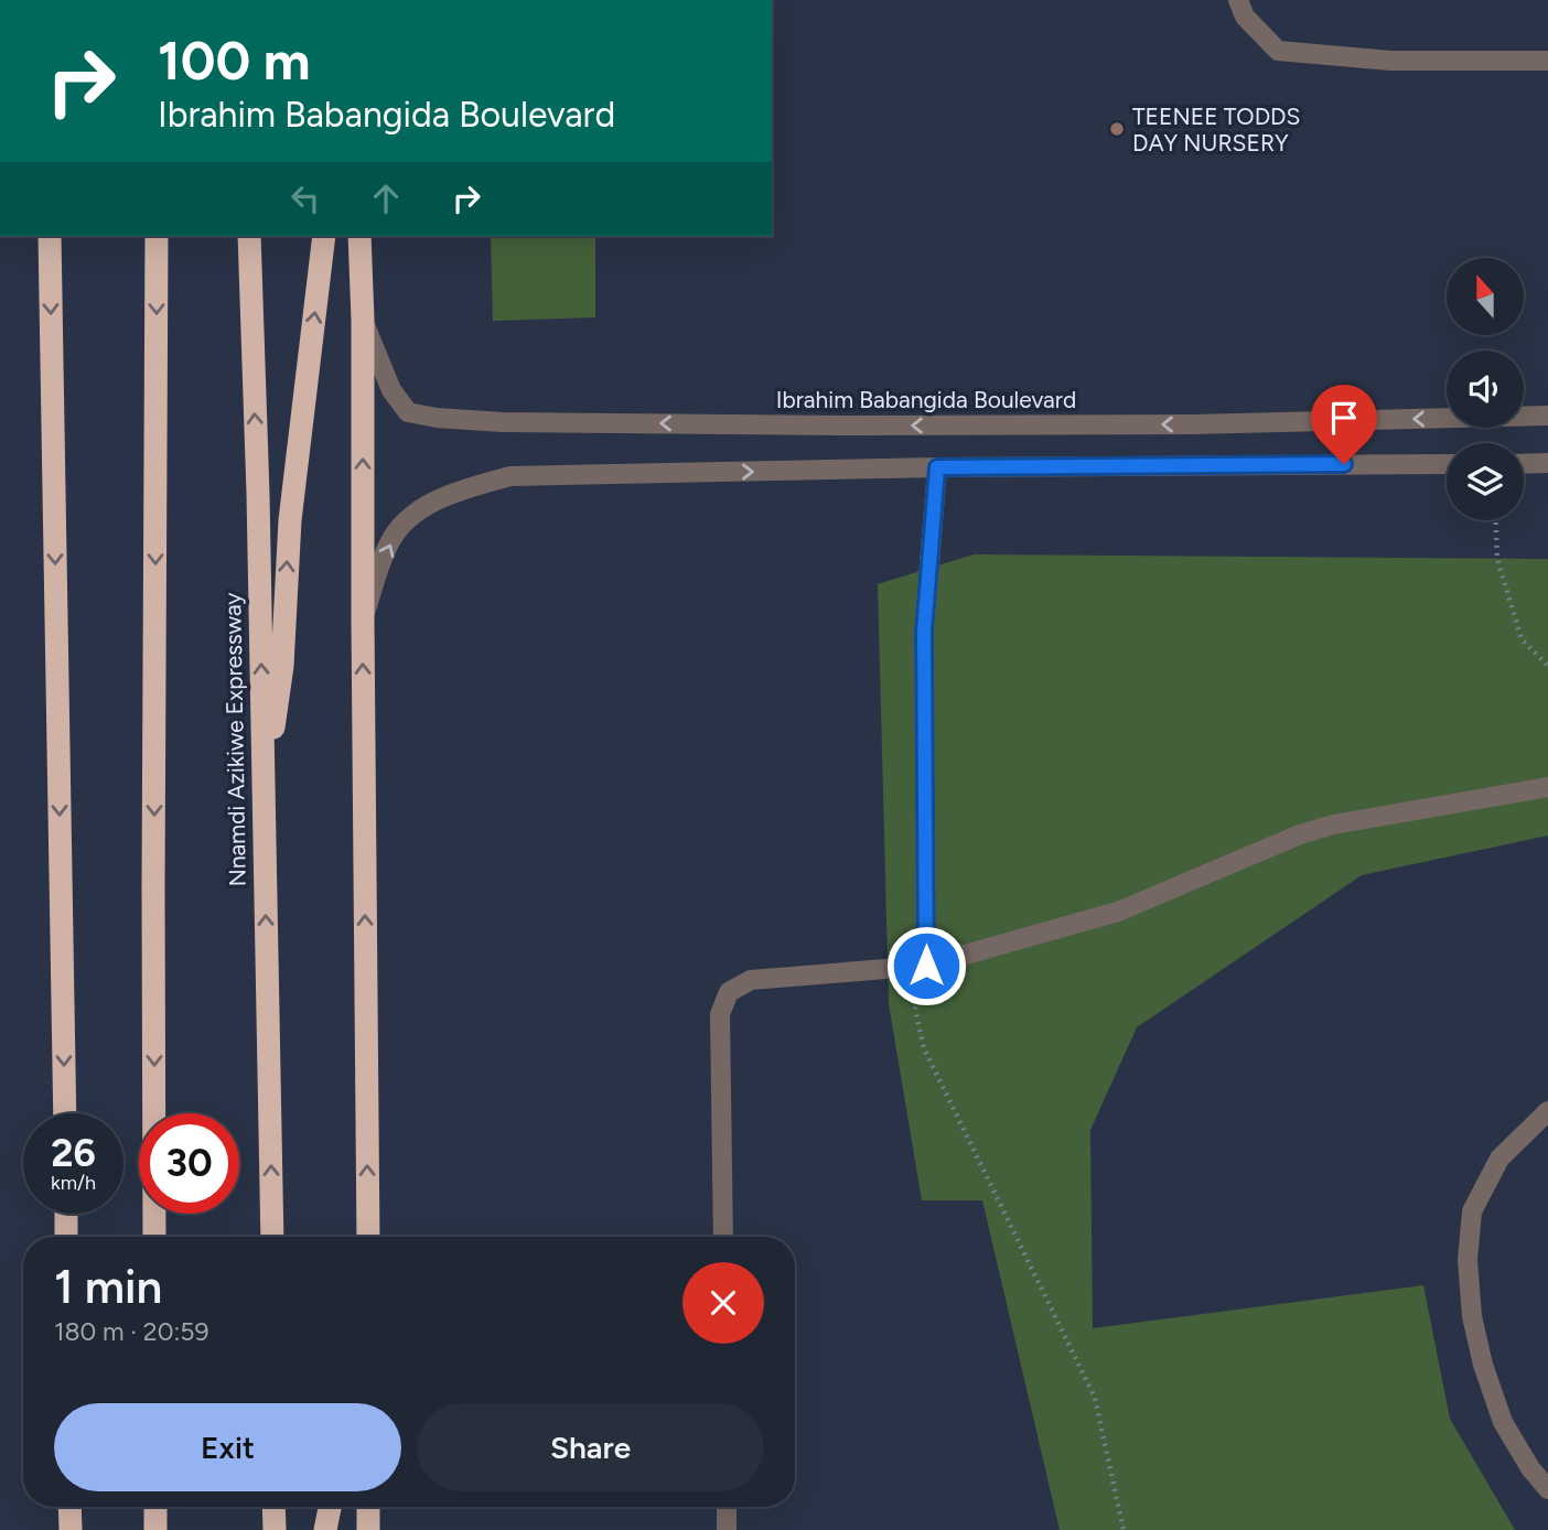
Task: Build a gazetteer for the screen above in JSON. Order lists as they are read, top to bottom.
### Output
{
  "streets": {
    "highway": ["Nnamdi Azikiwe Expressway"],
    "street": ["Ibrahim Babangida Boulevard"]
  },
  "places": ["TEENEE TODDS DAY NURSERY"],
  "north": "top",
  "page": {
    "turn": ["100 m", "Ibrahim Babangida Boulevard"],
    "speed": "26 km/h",
    "limit": "30",
    "heading": ["1 min", "180 m · 20:59"],
    "buttons": ["Exit", "Share"]
  }
}
